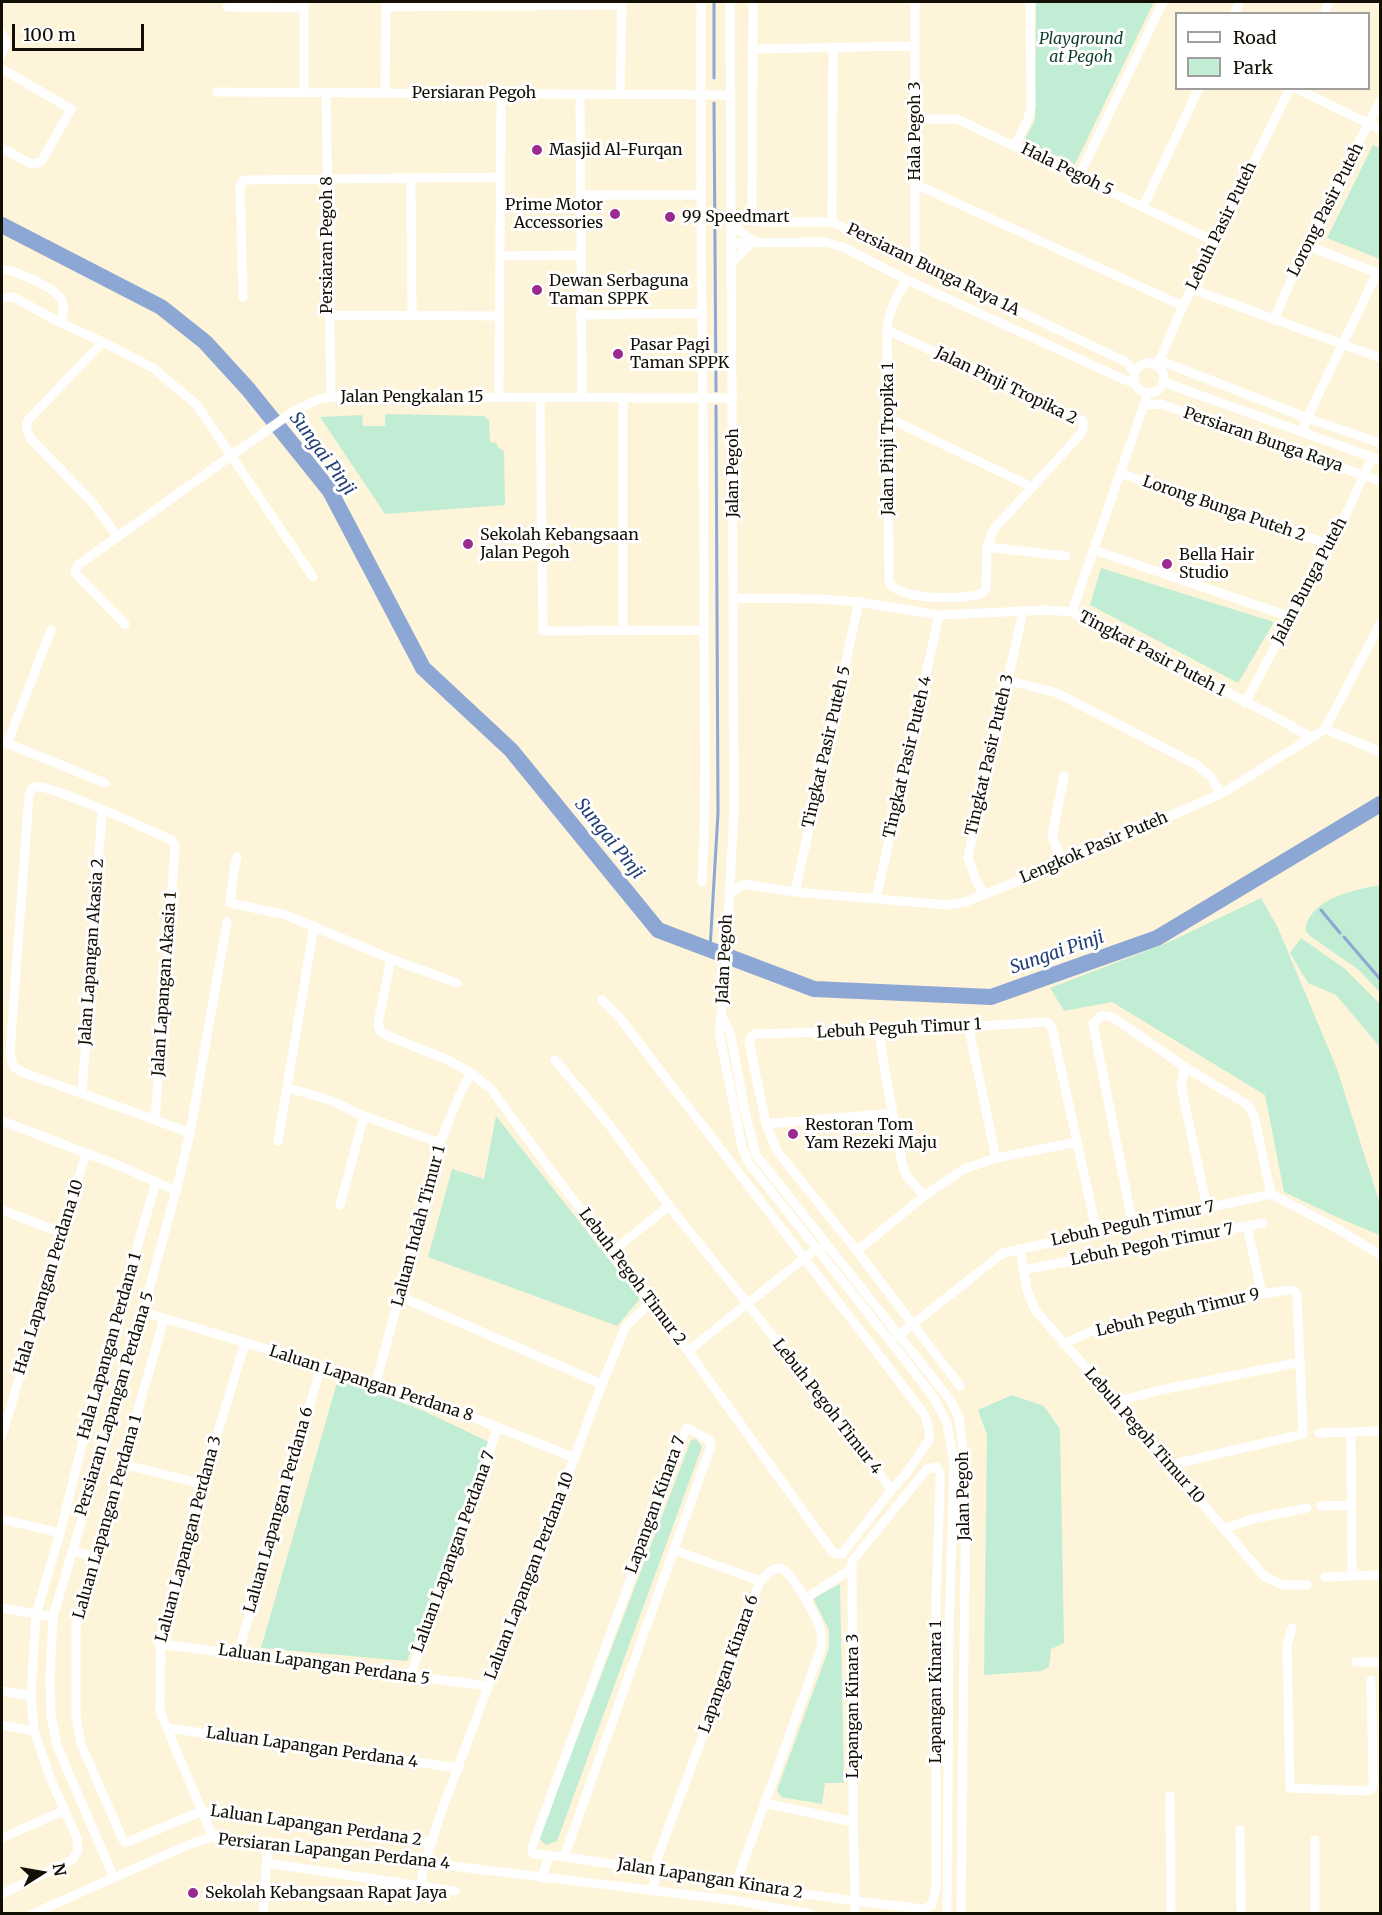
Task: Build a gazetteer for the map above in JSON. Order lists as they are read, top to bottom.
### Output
{
  "streets": {
    "street": [
      "Persiaran Pegoh",
      "Hala Pegoh 3",
      "Hala Pegoh 5",
      "Lorong Pasir Puteh",
      "Lebuh Pasir Puteh",
      "Persiaran Pegoh 8",
      "Persiaran Bunga Raya 1A",
      "Jalan Pinji Tropika 2",
      "Jalan Pengkalan 15",
      "Jalan Pinji Tropika 1",
      "Persiaran Bunga Raya",
      "Jalan Pegoh",
      "Lorong Bunga Puteh 2",
      "Jalan Bunga Puteh",
      "Tingkat Pasir Puteh 1",
      "Tingkat Pasir Puteh 5",
      "Tingkat Pasir Puteh 3",
      "Tingkat Pasir Puteh 4",
      "Lengkok Pasir Puteh",
      "Jalan Lapangan Akasia 2",
      "Jalan Lapangan Akasia 1",
      "Lebuh Peguh Timur 1",
      "Lebuh Peguh Timur 7",
      "Laluan Indah Timur 1",
      "Lebuh Pegoh Timur 7",
      "Hala Lapangan Perdana 10",
      "Lebuh Pegoh Timur 2",
      "Lebuh Peguh Timur 9",
      "Hala Lapangan Perdana 1",
      "Laluan Lapangan Perdana 8",
      "Persiaran Lapangan Perdana 5",
      "Lebuh Pegoh Timur 4",
      "Lebuh Pegoh Timur 10",
      "Lapangan Kinara 7",
      "Laluan Lapangan Perdana 6",
      "Laluan Lapangan Perdana 1",
      "Laluan Lapangan Perdana 3",
      "Laluan Lapangan Perdana 7",
      "Laluan Lapangan Perdana 10",
      "Lapangan Kinara 6",
      "Laluan Lapangan Perdana 5",
      "Lapangan Kinara 1",
      "Lapangan Kinara 3",
      "Laluan Lapangan Perdana 4",
      "Laluan Lapangan Perdana 2",
      "Persiaran Lapangan Perdana 4",
      "Jalan Lapangan Kinara 2"
    ]
  },
  "crossings": [
    ["Persiaran Pegoh", "Persiaran Pegoh 8"],
    ["Persiaran Pegoh", "Jalan Pegoh"],
    ["Hala Pegoh 3", "Hala Pegoh 5"],
    ["Hala Pegoh 3", "Persiaran Bunga Raya 1A"],
    ["Hala Pegoh 5", "Lebuh Pasir Puteh"],
    ["Lebuh Pasir Puteh", "Persiaran Bunga Raya 1A"],
    ["Lebuh Pasir Puteh", "Persiaran Bunga Raya"],
    ["Persiaran Pegoh 8", "Jalan Pengkalan 15"],
    ["Persiaran Bunga Raya 1A", "Persiaran Bunga Raya"],
    ["Jalan Pinji Tropika 2", "Jalan Pinji Tropika 1"],
    ["Jalan Pengkalan 15", "Jalan Pegoh"],
    ["Persiaran Bunga Raya", "Jalan Bunga Puteh"],
    ["Jalan Pegoh", "Tingkat Pasir Puteh 1"],
    ["Jalan Pegoh", "Lebuh Peguh Timur 7"],
    ["Lorong Bunga Puteh 2", "Jalan Bunga Puteh"],
    ["Jalan Bunga Puteh", "Tingkat Pasir Puteh 1"],
    ["Tingkat Pasir Puteh 1", "Tingkat Pasir Puteh 5"],
    ["Tingkat Pasir Puteh 1", "Tingkat Pasir Puteh 3"],
    ["Tingkat Pasir Puteh 1", "Tingkat Pasir Puteh 4"],
    ["Tingkat Pasir Puteh 1", "Lengkok Pasir Puteh"],
    ["Tingkat Pasir Puteh 5", "Lengkok Pasir Puteh"],
    ["Tingkat Pasir Puteh 3", "Lengkok Pasir Puteh"],
    ["Tingkat Pasir Puteh 4", "Lengkok Pasir Puteh"],
    ["Jalan Lapangan Akasia 2", "Jalan Lapangan Akasia 1"],
    ["Lebuh Peguh Timur 7", "Lebuh Pegoh Timur 10"],
    ["Laluan Indah Timur 1", "Lebuh Pegoh Timur 2"],
    ["Laluan Indah Timur 1", "Laluan Lapangan Perdana 8"],
    ["Lebuh Pegoh Timur 7", "Lebuh Peguh Timur 9"],
    ["Lebuh Pegoh Timur 7", "Lebuh Pegoh Timur 10"],
    ["Lebuh Pegoh Timur 2", "Lebuh Pegoh Timur 4"],
    ["Lebuh Pegoh Timur 2", "Laluan Lapangan Perdana 10"],
    ["Lebuh Peguh Timur 9", "Lebuh Pegoh Timur 10"],
    ["Laluan Lapangan Perdana 8", "Persiaran Lapangan Perdana 5"],
    ["Laluan Lapangan Perdana 8", "Laluan Lapangan Perdana 6"],
    ["Laluan Lapangan Perdana 8", "Laluan Lapangan Perdana 1"],
    ["Laluan Lapangan Perdana 8", "Laluan Lapangan Perdana 3"],
    ["Laluan Lapangan Perdana 8", "Laluan Lapangan Perdana 7"],
    ["Laluan Lapangan Perdana 8", "Laluan Lapangan Perdana 10"],
    ["Persiaran Lapangan Perdana 5", "Persiaran Lapangan Perdana 4"],
    ["Lapangan Kinara 7", "Jalan Lapangan Kinara 2"],
    ["Laluan Lapangan Perdana 6", "Laluan Lapangan Perdana 5"],
    ["Laluan Lapangan Perdana 1", "Laluan Lapangan Perdana 3"],
    ["Laluan Lapangan Perdana 1", "Laluan Lapangan Perdana 2"],
    ["Laluan Lapangan Perdana 3", "Laluan Lapangan Perdana 5"],
    ["Laluan Lapangan Perdana 3", "Laluan Lapangan Perdana 4"],
    ["Laluan Lapangan Perdana 3", "Laluan Lapangan Perdana 2"],
    ["Laluan Lapangan Perdana 3", "Persiaran Lapangan Perdana 4"],
    ["Laluan Lapangan Perdana 7", "Laluan Lapangan Perdana 5"],
    ["Laluan Lapangan Perdana 10", "Laluan Lapangan Perdana 5"],
    ["Laluan Lapangan Perdana 10", "Laluan Lapangan Perdana 4"],
    ["Laluan Lapangan Perdana 10", "Laluan Lapangan Perdana 2"],
    ["Laluan Lapangan Perdana 10", "Persiaran Lapangan Perdana 4"],
    ["Lapangan Kinara 6", "Persiaran Lapangan Perdana 4"],
    ["Lapangan Kinara 6", "Jalan Lapangan Kinara 2"],
    ["Lapangan Kinara 1", "Lapangan Kinara 3"],
    ["Lapangan Kinara 1", "Jalan Lapangan Kinara 2"],
    ["Lapangan Kinara 3", "Jalan Lapangan Kinara 2"]
  ],
  "water": ["Sungai Pinji"],
  "parks": ["Playground at Pegoh"],
  "places": [
    "Masjid Al-Furqan",
    "Prime Motor Accessories",
    "99 Speedmart",
    "Dewan Serbaguna Taman SPPK",
    "Pasar Pagi Taman SPPK",
    "Sekolah Kebangsaan Jalan Pegoh",
    "Bella Hair Studio",
    "Restoran Tom Yam Rezeki Maju",
    "Sekolah Kebangsaan Rapat Jaya"
  ],
  "legend": ["Road", "Park"],
  "scale_bar": "100 m",
  "north": "right"
}
